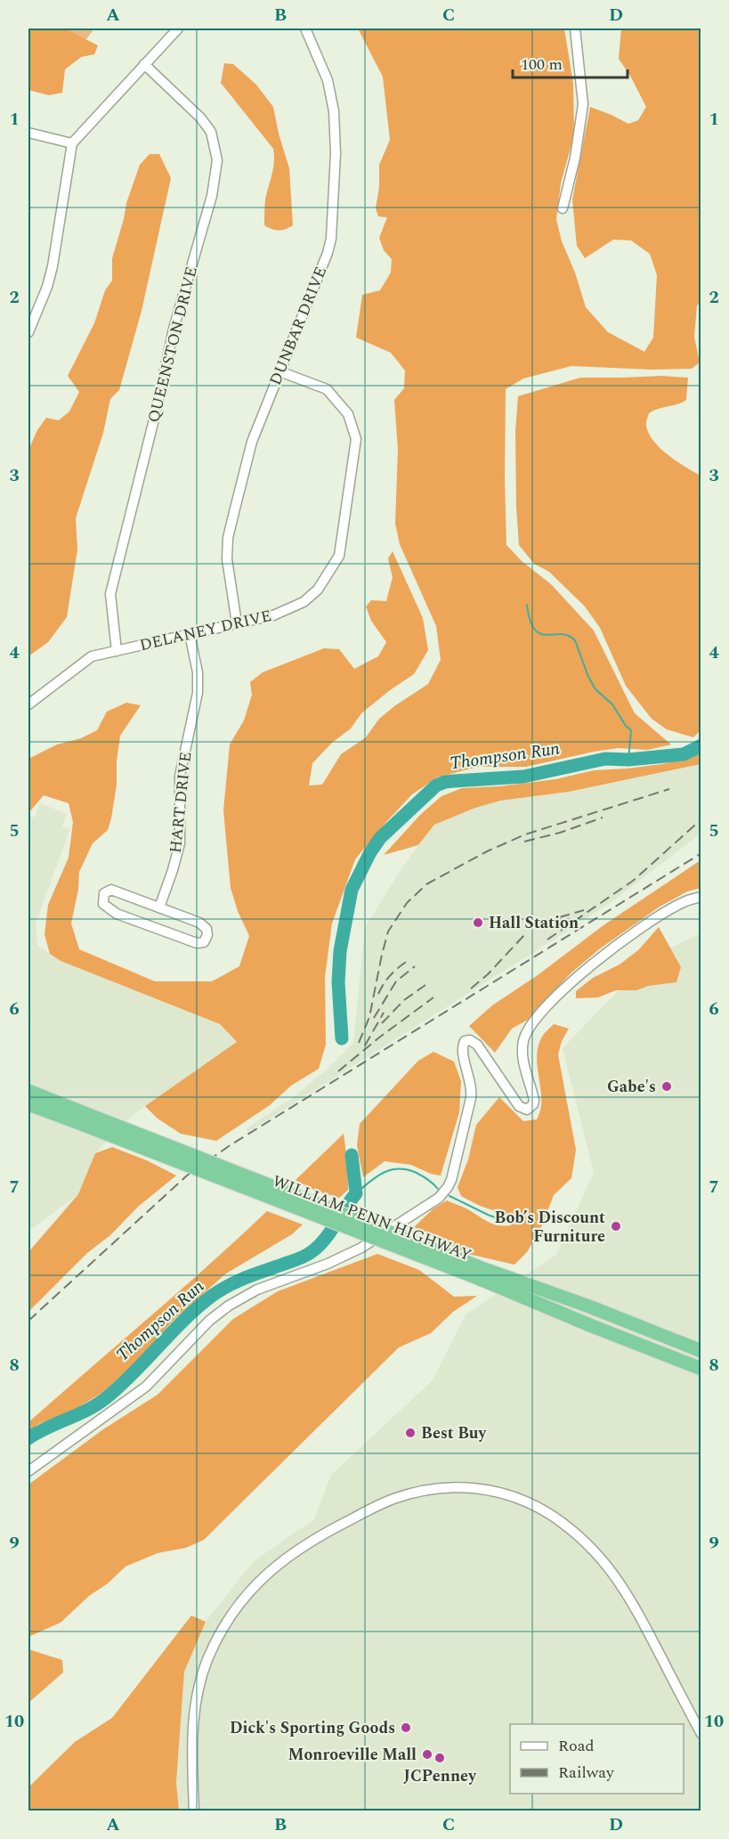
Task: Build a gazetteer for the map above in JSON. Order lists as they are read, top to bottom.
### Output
{
  "streets": {
    "highway": ["WILLIAM PENN HIGHWAY"],
    "street": [
      "DUNBAR DRIVE",
      "QUEENSTON DRIVE",
      "DELANEY DRIVE",
      "HART DRIVE"
    ]
  },
  "crossings": [
    ["DUNBAR DRIVE", "DELANEY DRIVE"],
    ["QUEENSTON DRIVE", "DELANEY DRIVE"],
    ["DELANEY DRIVE", "HART DRIVE"]
  ],
  "water": ["Thompson Run"],
  "places": [
    "Hall Station",
    "Gabe's",
    "Bob’s Discount Furniture",
    "Best Buy",
    "Dick's Sporting Goods",
    "Monroeville Mall",
    "JCPenney"
  ],
  "legend": ["Road", "Railway"],
  "scale_bar": "100 m",
  "grid": {
    "columns": [
      "A",
      "B",
      "C",
      "D"
    ],
    "rows": [
      "1",
      "2",
      "3",
      "4",
      "5",
      "6",
      "7",
      "8",
      "9",
      "10"
    ]
  }
}
